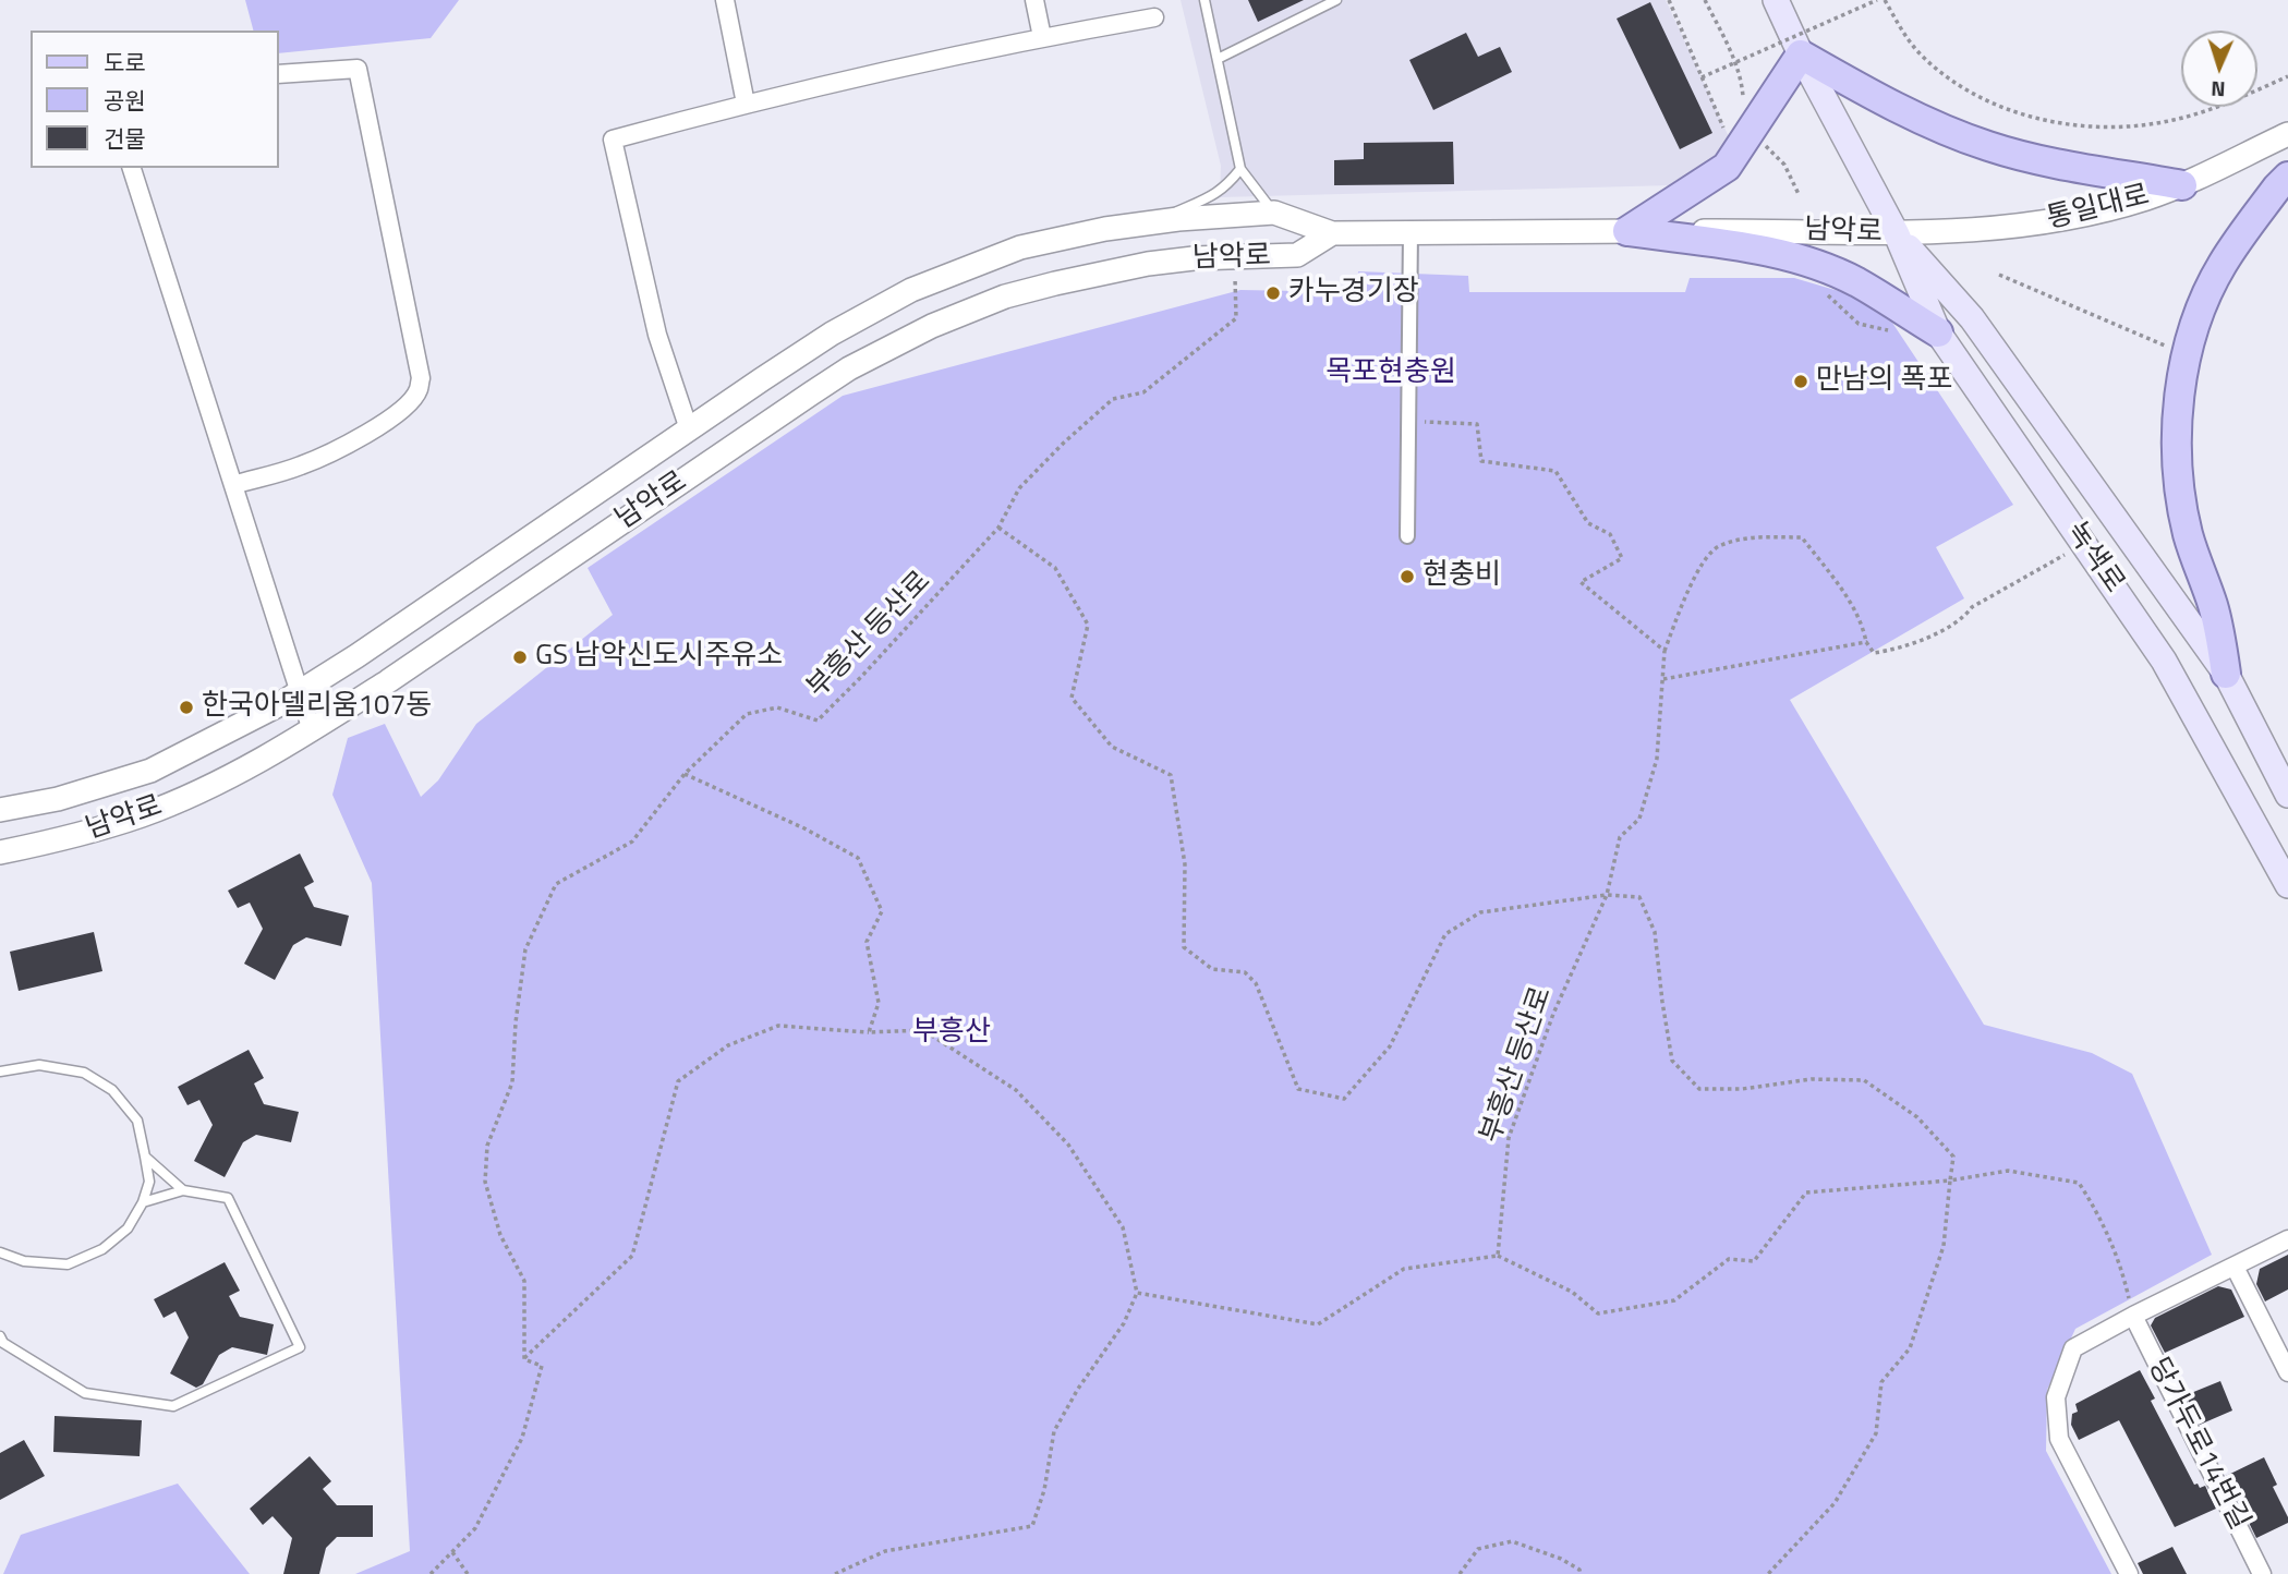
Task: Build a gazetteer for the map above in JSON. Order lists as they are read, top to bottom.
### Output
{
  "streets": {
    "main road": ["녹색로"],
    "street": ["통일대로", "남악로", "당가두로14번길"],
    "path": ["부흥산 등산로"]
  },
  "crossings": [
    ["통일대로", "남악로"],
    ["통일대로", "녹색로"],
    ["남악로", "녹색로"],
    ["남악로", "부흥산 등산로"]
  ],
  "parks": ["목포현충원", "부흥산"],
  "places": [
    "카누경기장",
    "만남의 폭포",
    "현충비",
    "GS 남악신도시주유소",
    "한국아델리움107동"
  ],
  "legend": ["도로", "공원", "건물"],
  "north": "bottom"
}
